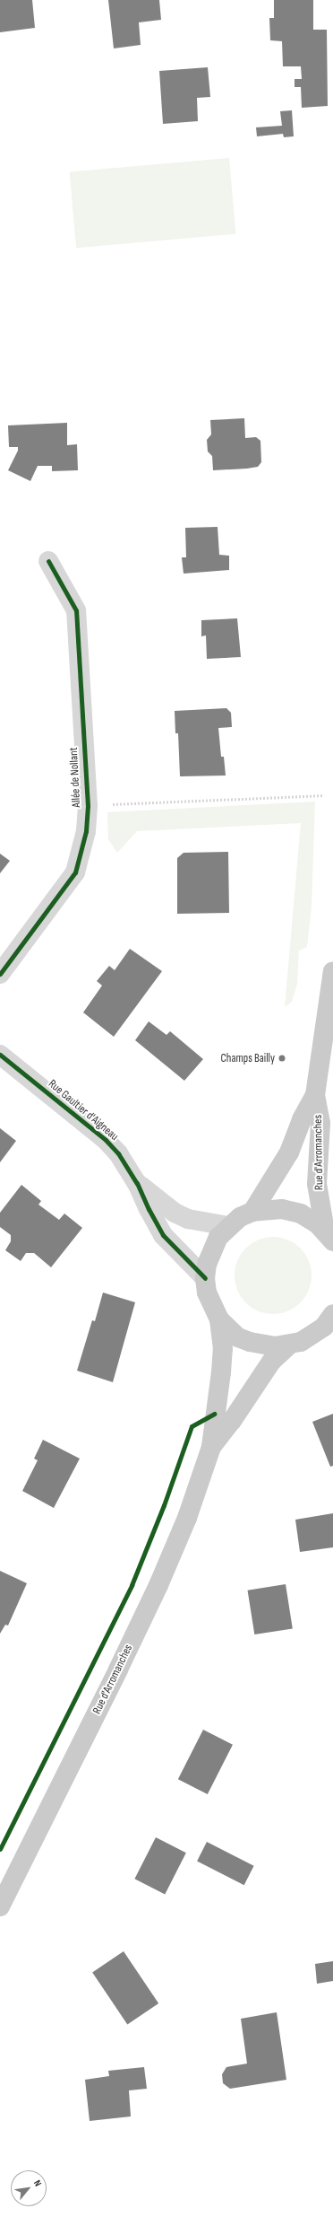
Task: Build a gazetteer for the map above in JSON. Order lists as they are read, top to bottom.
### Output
{
  "streets": {
    "main road": ["Rue d'Arromanches"],
    "street": ["Allée de Nollant", "Rue Gaultier d'Aigneau"]
  },
  "places": ["Champs Bailly"],
  "north": "top right"
}
